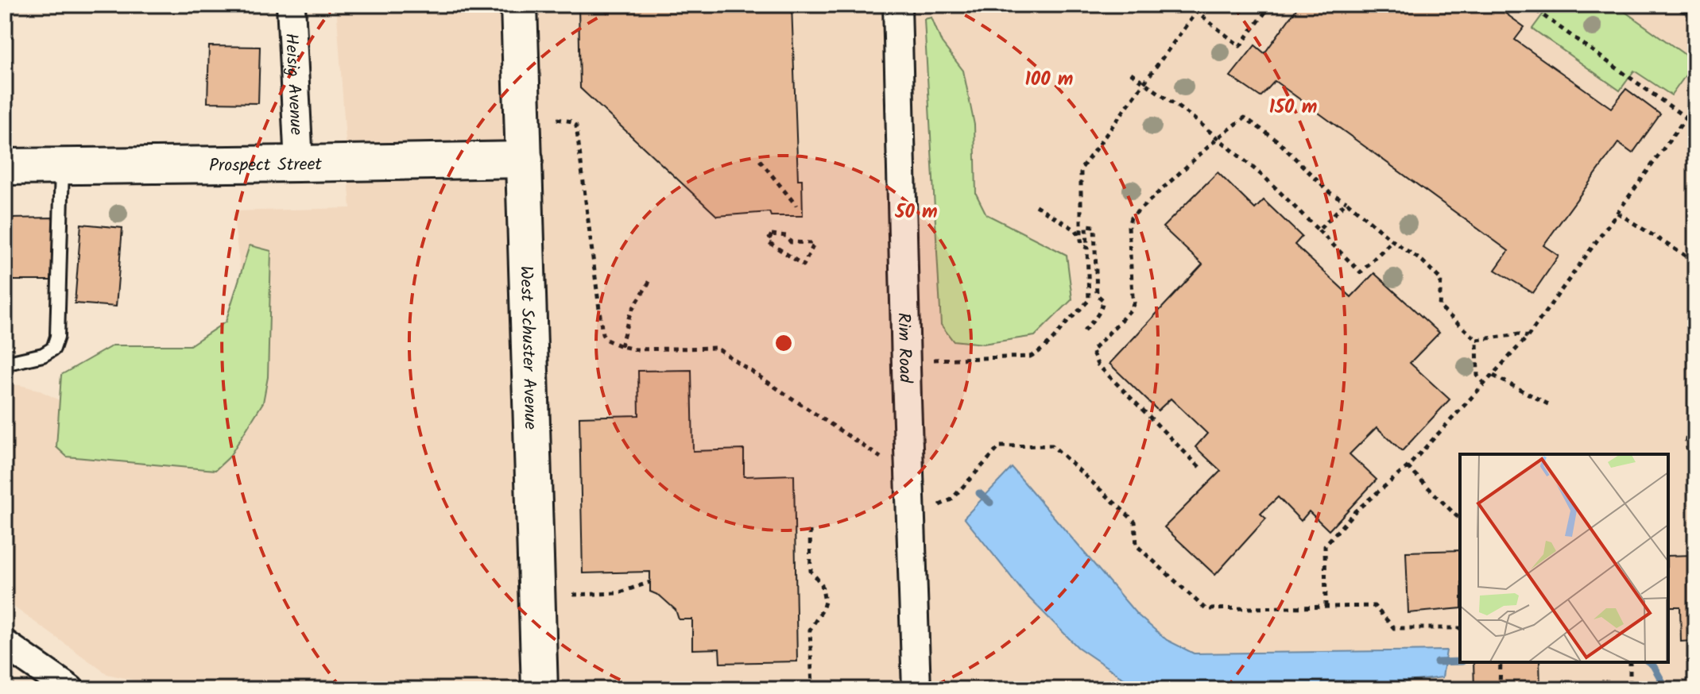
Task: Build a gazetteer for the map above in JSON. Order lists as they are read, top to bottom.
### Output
{
  "streets": {
    "main road": ["Prospect Street", "West Schuster Avenue"],
    "street": ["Heisig Avenue", "Rim Road"]
  },
  "crossings": [
    ["Heisig Avenue", "Prospect Street"],
    ["Prospect Street", "West Schuster Avenue"]
  ],
  "rings": ["100 m", "150 m", "50 m"]
}
